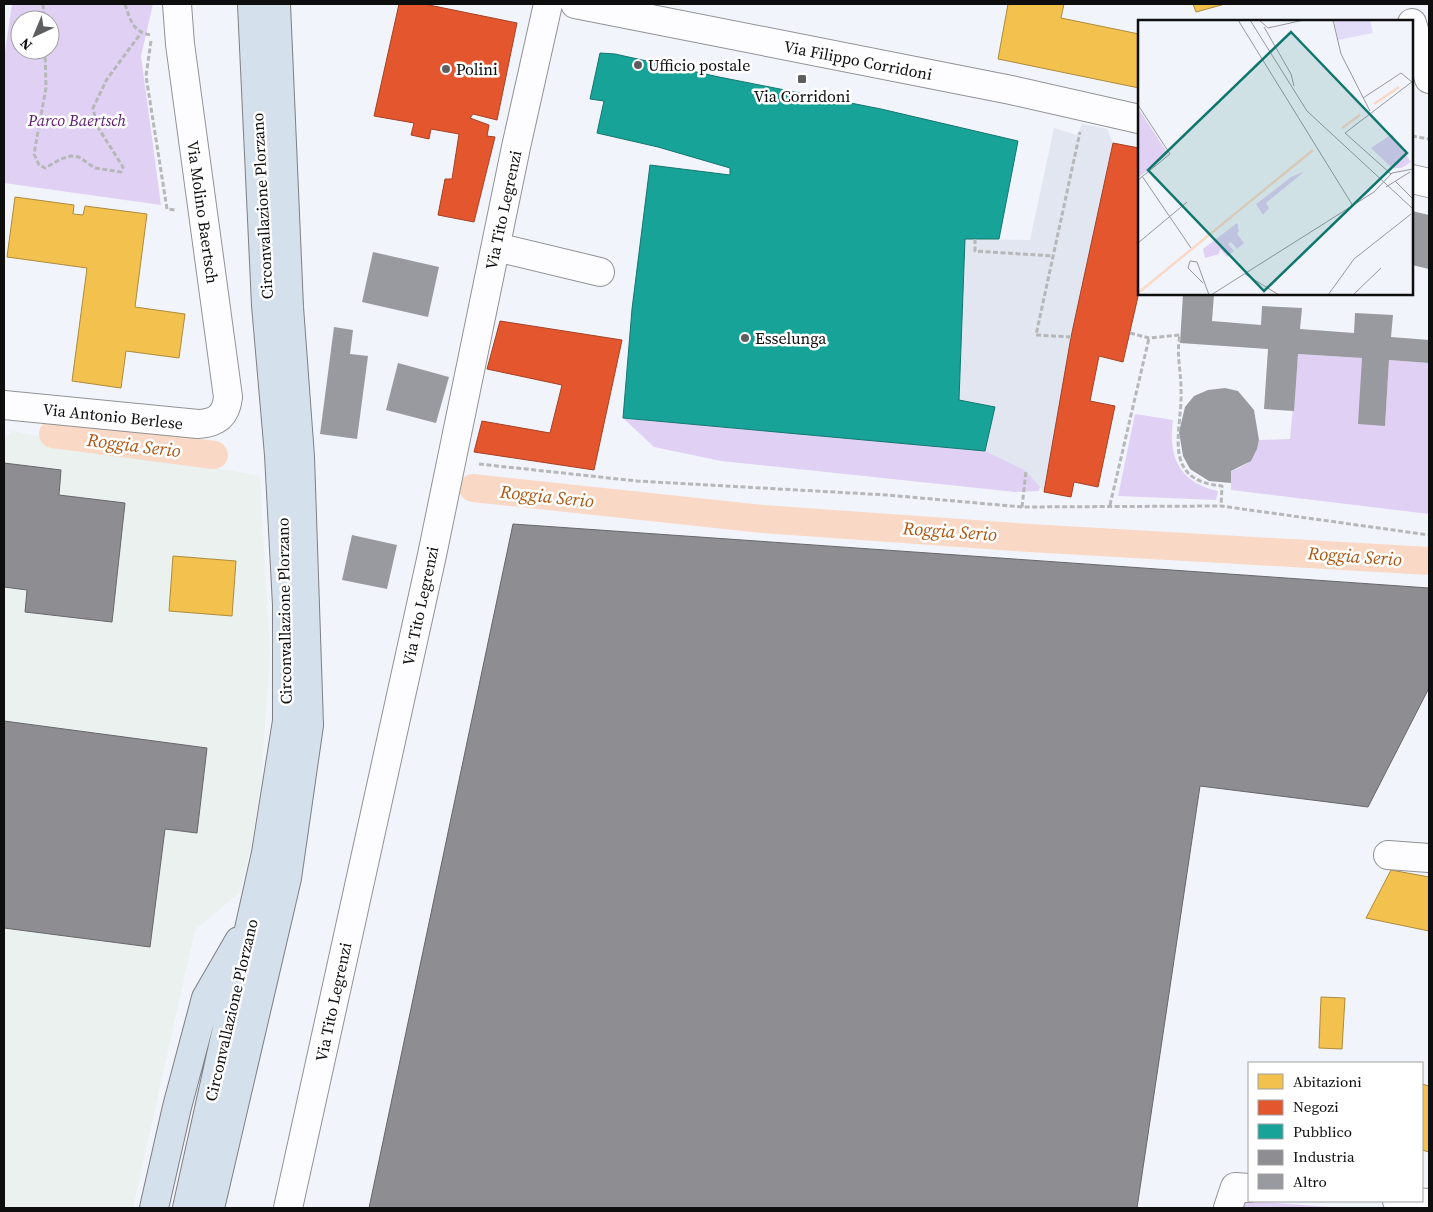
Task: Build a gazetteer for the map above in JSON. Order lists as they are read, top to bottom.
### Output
{
  "streets": {
    "highway": ["Circonvallazione Plorzano"],
    "street": [
      "Via Filippo Corridoni",
      "Via Tito Legrenzi",
      "Via Molino Baertsch",
      "Via Antonio Berlese"
    ]
  },
  "crossings": [
    ["Via Molino Baertsch", "Via Antonio Berlese"]
  ],
  "water": ["Roggia Serio"],
  "parks": ["Parco Baertsch"],
  "places": {
    "other": ["Ufficio postale", "Polini", "Esselunga"],
    "transit": ["Via Corridoni"]
  },
  "legend": [
    "Abitazioni",
    "Negozi",
    "Pubblico",
    "Industria",
    "Altro"
  ],
  "north": "bottom left"
}
